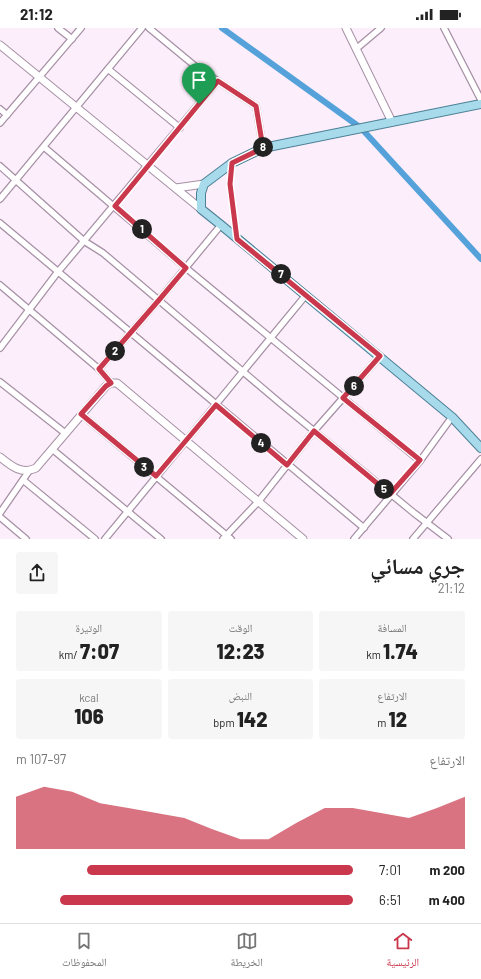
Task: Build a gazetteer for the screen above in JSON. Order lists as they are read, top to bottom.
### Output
{
  "page": {
    "status": "21:12",
    "pins": [
      "8",
      "1",
      "7",
      "2",
      "6",
      "4",
      "3",
      "5"
    ],
    "heading": ["جري مسائي", "21:12"],
    "stats": [
      ["المسافة", "1.74 km"],
      ["الوقت", "12:23"],
      ["الوتيرة", "7:07 /km"],
      ["الارتفاع", "12 m"],
      ["النبض", "142 bpm"],
      ["kcal", "106"]
    ],
    "chart": ["الارتفاع", "97–107 m"],
    "list": [
      {
        "name": "200 m",
        "note": "7:01"
      },
      {
        "name": "400 m",
        "note": "6:51"
      }
    ],
    "tabs": ["الرئيسية", "الخريطة", "المحفوظات"]
  }
}
